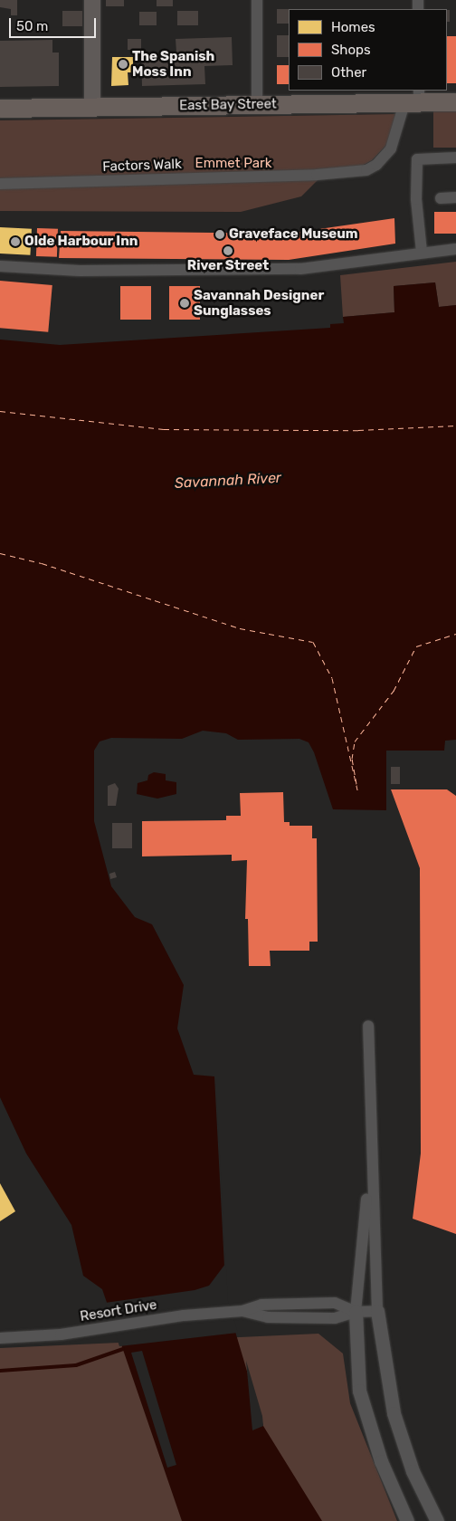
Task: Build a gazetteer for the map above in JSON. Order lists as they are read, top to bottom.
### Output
{
  "streets": {
    "main road": ["East Bay Street"],
    "street": ["Factors Walk", "Resort Drive"]
  },
  "crossings": [
    ["East Bay Street", "Factors Walk"]
  ],
  "water": ["Savannah River"],
  "parks": ["Emmet Park"],
  "places": [
    "The Spanish Moss Inn",
    "Graveface Museum",
    "Olde Harbour Inn",
    "River Street",
    "Savannah Designer Sunglasses"
  ],
  "legend": ["Homes", "Shops", "Other"],
  "scale_bar": "50 m"
}
